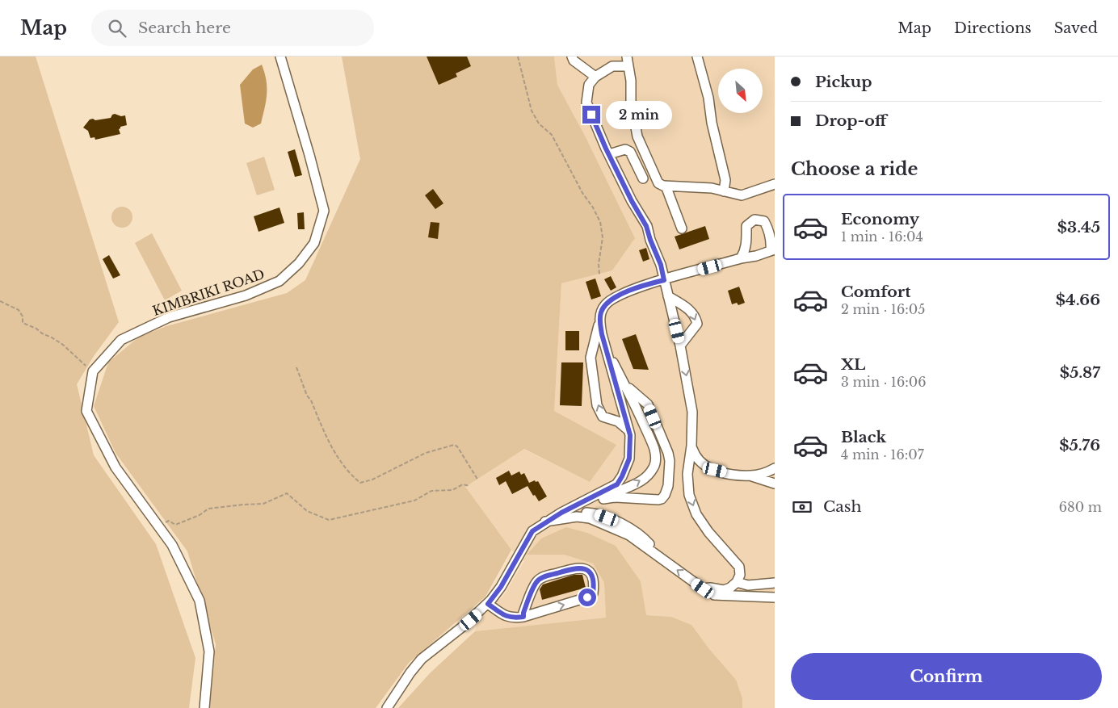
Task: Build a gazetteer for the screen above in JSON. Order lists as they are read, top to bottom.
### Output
{
  "streets": {
    "street": ["KIMBRIKI ROAD"]
  },
  "north": "bottom right",
  "page": {
    "header": "Map",
    "search": "Search here",
    "nav": ["Map", "Directions", "Saved"],
    "banner": ["Pickup", "Drop-off"],
    "bubble": "2 min",
    "heading": "Choose a ride",
    "list": [
      {
        "name": "Economy",
        "note": "1 min · 16:04",
        "value": "$3.45"
      },
      {
        "name": "Comfort",
        "note": "2 min · 16:05",
        "value": "$4.66"
      },
      {
        "name": "XL",
        "note": "3 min · 16:06",
        "value": "$5.87"
      },
      {
        "name": "Black",
        "note": "4 min · 16:07",
        "value": "$5.76"
      }
    ],
    "pay": ["Cash", "680 m"],
    "buttons": "Confirm"
  }
}
